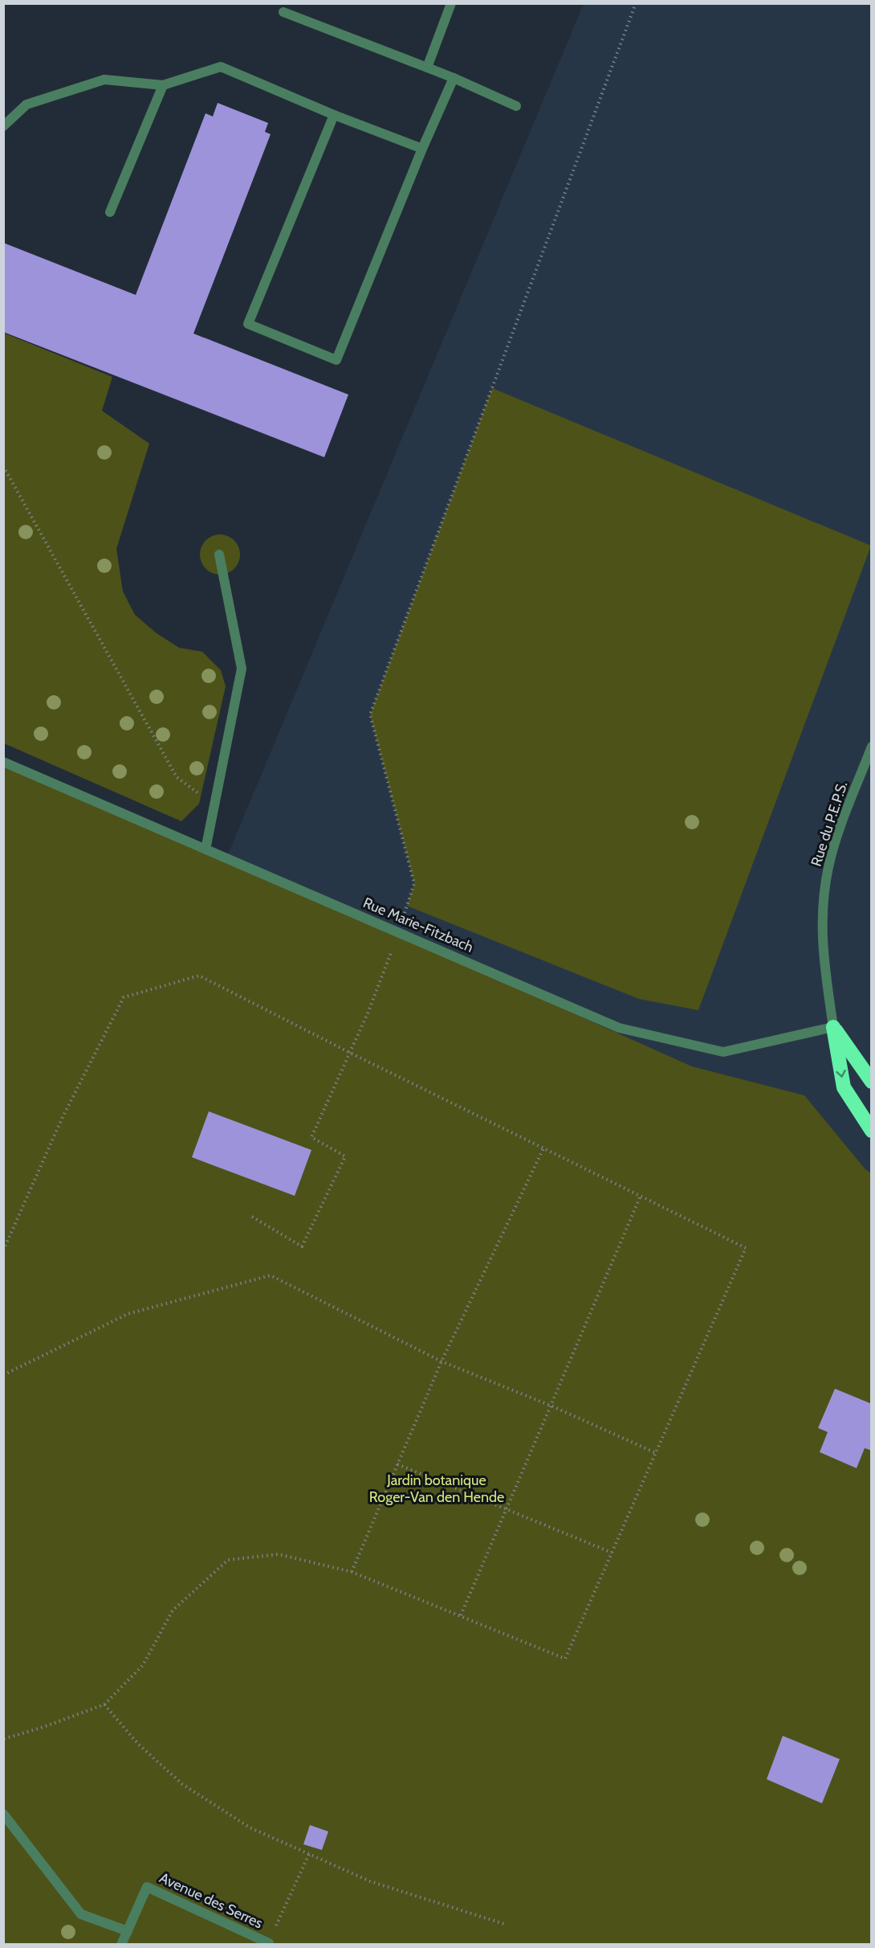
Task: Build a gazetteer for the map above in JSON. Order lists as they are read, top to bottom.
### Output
{
  "streets": {
    "street": ["Rue du P.E.P.S.", "Rue Marie-Fitzbach", "Avenue des Serres"]
  },
  "crossings": [
    ["Rue du P.E.P.S.", "Rue Marie-Fitzbach"]
  ],
  "parks": ["Jardin botanique Roger-Van den Hende"]
}
